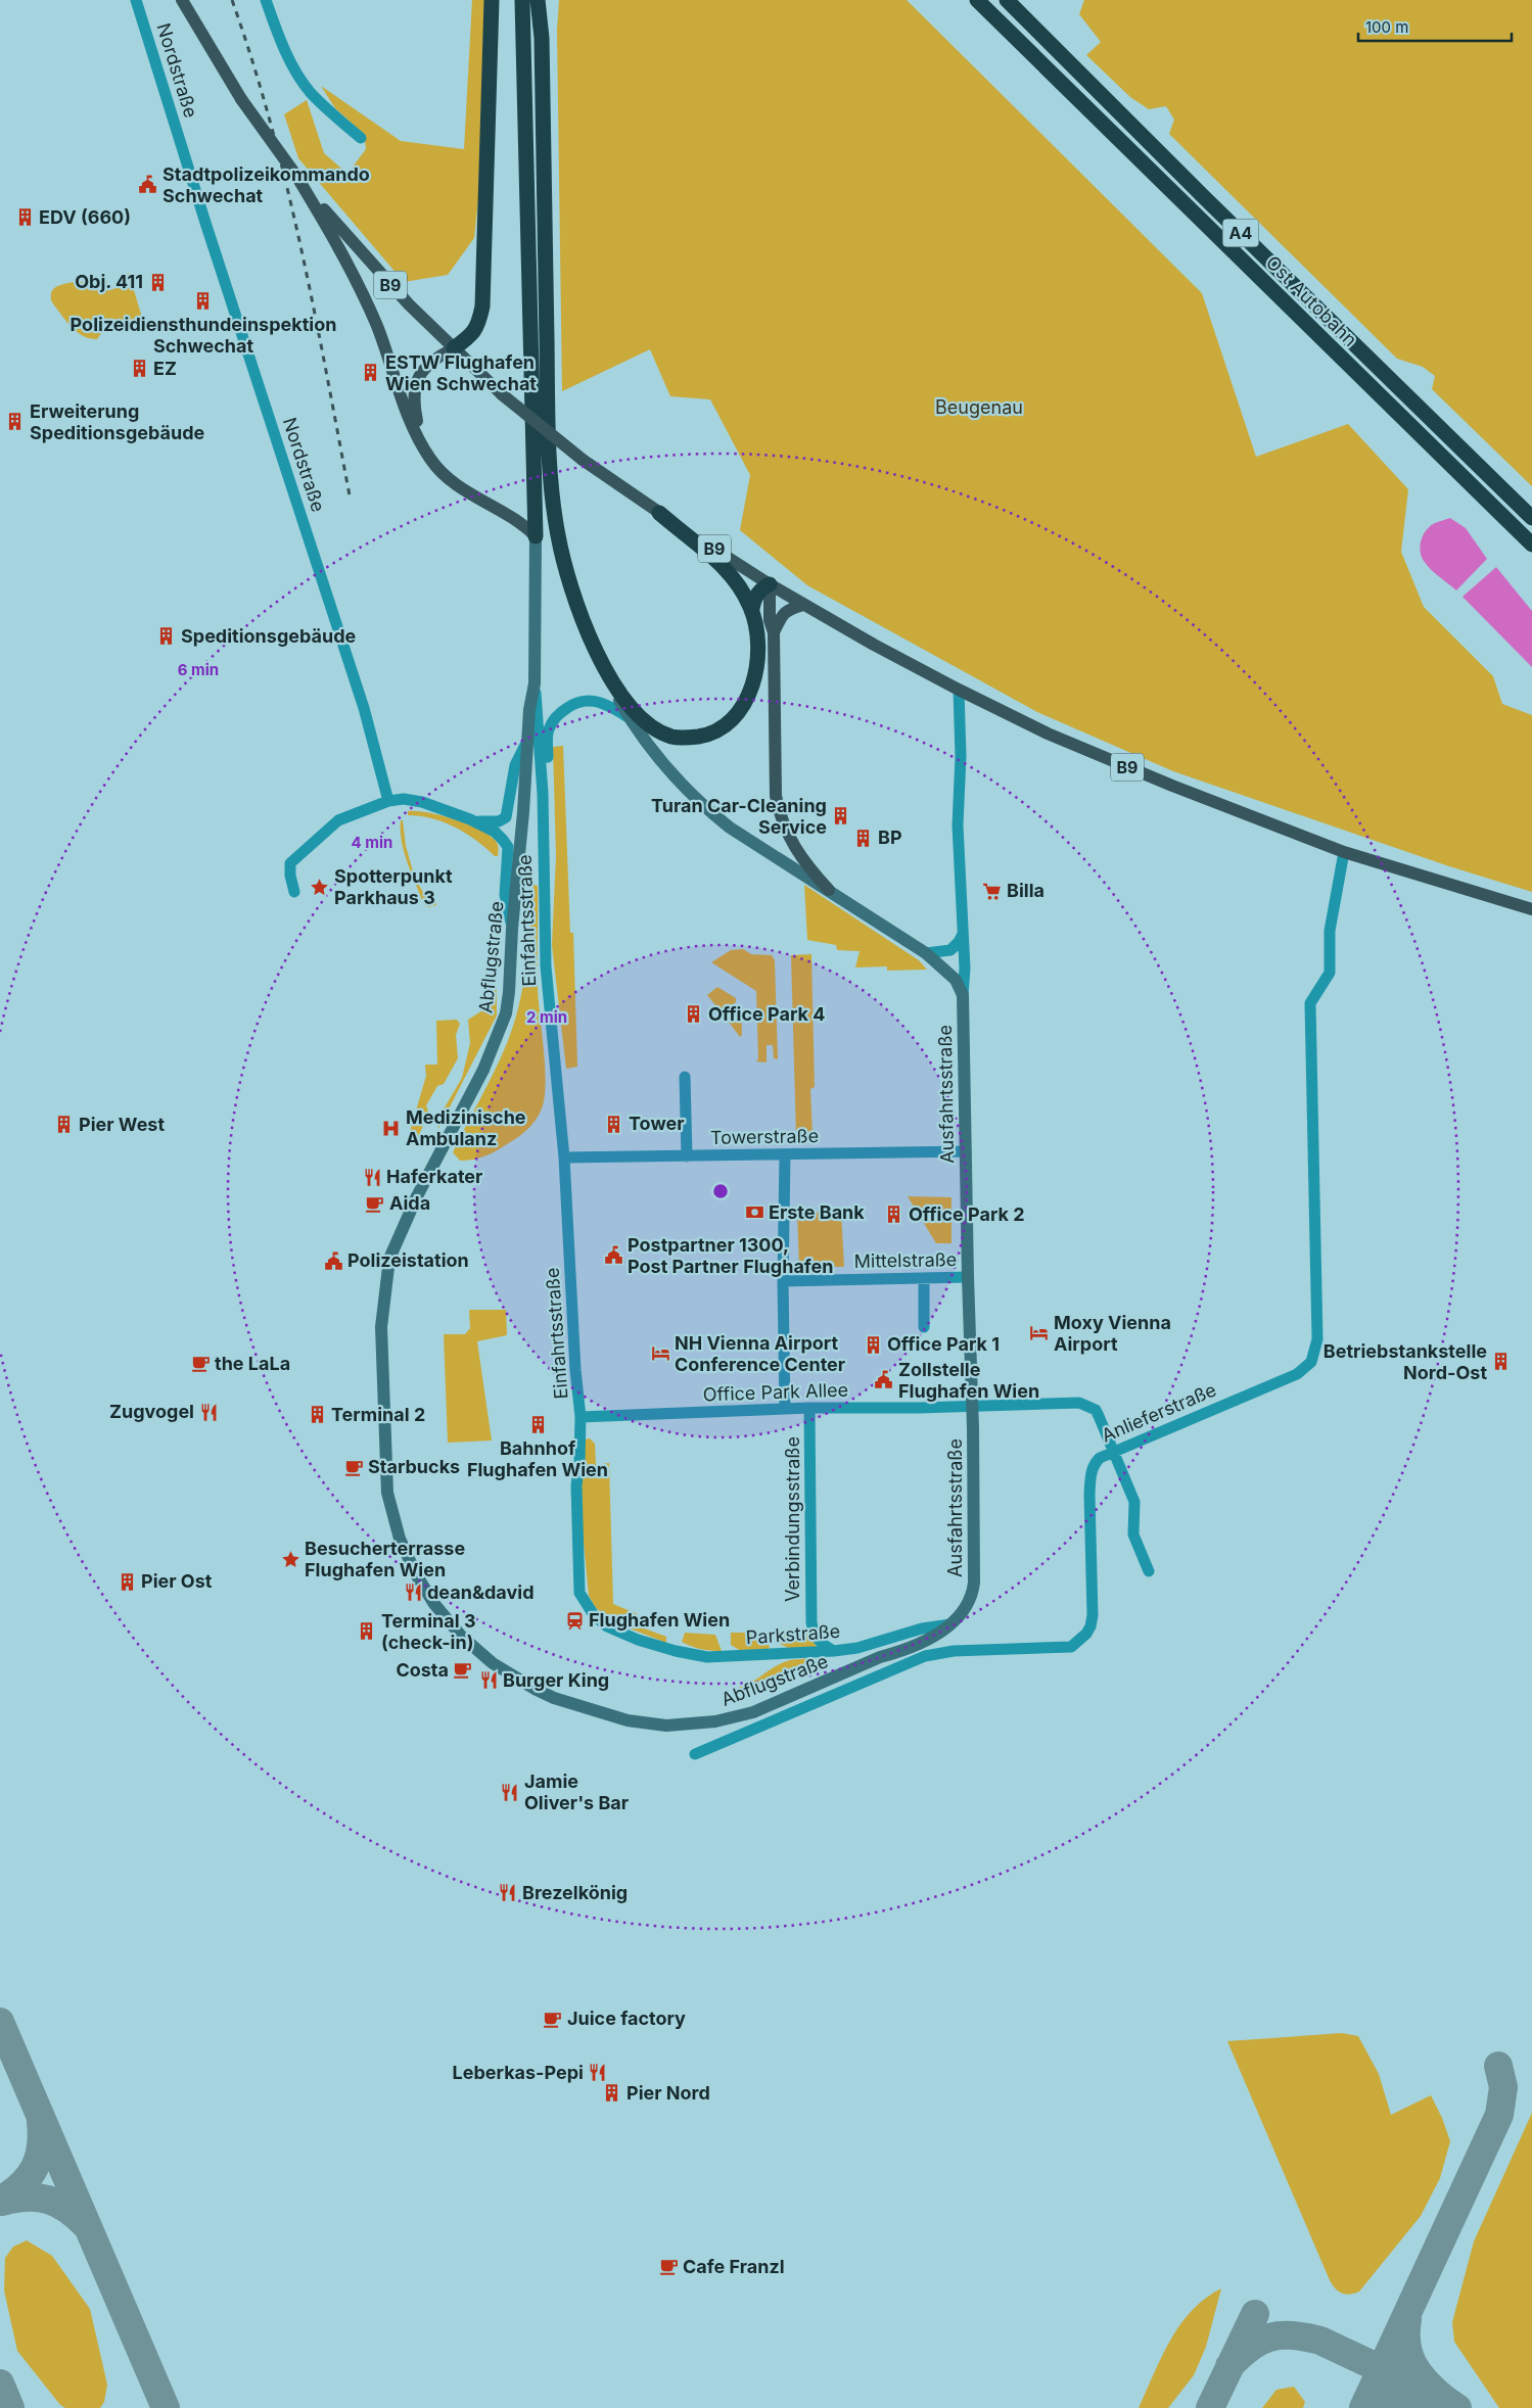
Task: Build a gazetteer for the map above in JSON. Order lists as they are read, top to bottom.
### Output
{
  "streets": {
    "highway": ["A4", "Ost Autobahn"],
    "main road": ["B9"],
    "street": [
      "Nordstraße",
      "Einfahrtsstraße",
      "Abflugstraße",
      "Ausfahrtsstraße",
      "Towerstraße",
      "Mittelstraße",
      "Office Park Allee",
      "Anlieferstraße",
      "Verbindungsstraße",
      "Parkstraße"
    ]
  },
  "crossings": [
    ["B9", "Anlieferstraße"],
    ["Einfahrtsstraße", "Abflugstraße"],
    ["Einfahrtsstraße", "Towerstraße"],
    ["Einfahrtsstraße", "Office Park Allee"],
    ["Einfahrtsstraße", "Parkstraße"],
    ["Abflugstraße", "Ausfahrtsstraße"],
    ["Abflugstraße", "Parkstraße"],
    ["Ausfahrtsstraße", "Towerstraße"],
    ["Ausfahrtsstraße", "Mittelstraße"],
    ["Ausfahrtsstraße", "Office Park Allee"],
    ["Ausfahrtsstraße", "Parkstraße"],
    ["Office Park Allee", "Anlieferstraße"],
    ["Office Park Allee", "Verbindungsstraße"],
    ["Verbindungsstraße", "Parkstraße"]
  ],
  "parks": ["Beugenau"],
  "places": {
    "public building": [
      "Stadtpolizeikommando Schwechat",
      "Postpartner 1300, Post Partner Flughafen",
      "Polizeistation",
      "Zollstelle Flughafen Wien"
    ],
    "building": [
      "EDV (660)",
      "Obj. 411",
      "Polizeidiensthundeinspektion Schwechat",
      "EZ",
      "ESTW Flughafen Wien Schwechat",
      "Erweiterung Speditionsgebäude",
      "Speditionsgebäude",
      "Turan Car-Cleaning Service",
      "BP",
      "Office Park 4",
      "Tower",
      "Pier West",
      "Office Park 2",
      "Office Park 1",
      "Betriebstankstelle Nord-Ost",
      "Terminal 2",
      "Bahnhof Flughafen Wien",
      "Pier Ost",
      "Terminal 3 (check-in)",
      "Pier Nord"
    ],
    "place": ["Spotterpunkt Parkhaus 3", "Besucherterrasse Flughafen Wien"],
    "supermarket": ["Billa"],
    "hospital": ["Medizinische Ambulanz"],
    "restaurant": [
      "Haferkater",
      "Zugvogel",
      "dean&david",
      "Burger King",
      "Jamie Oliver's Bar",
      "Brezelkönig",
      "Leberkas-Pepi"
    ],
    "cafe": [
      "Aida",
      "the LaLa",
      "Starbucks",
      "Costa",
      "Juice factory",
      "Cafe Franzl"
    ],
    "bank": ["Erste Bank"],
    "hotel": ["Moxy Vienna Airport", "NH Vienna Airport Conference Center"],
    "station": ["Flughafen Wien"]
  },
  "scale_bar": "100 m",
  "rings": ["6 min", "4 min", "2 min"]
}
